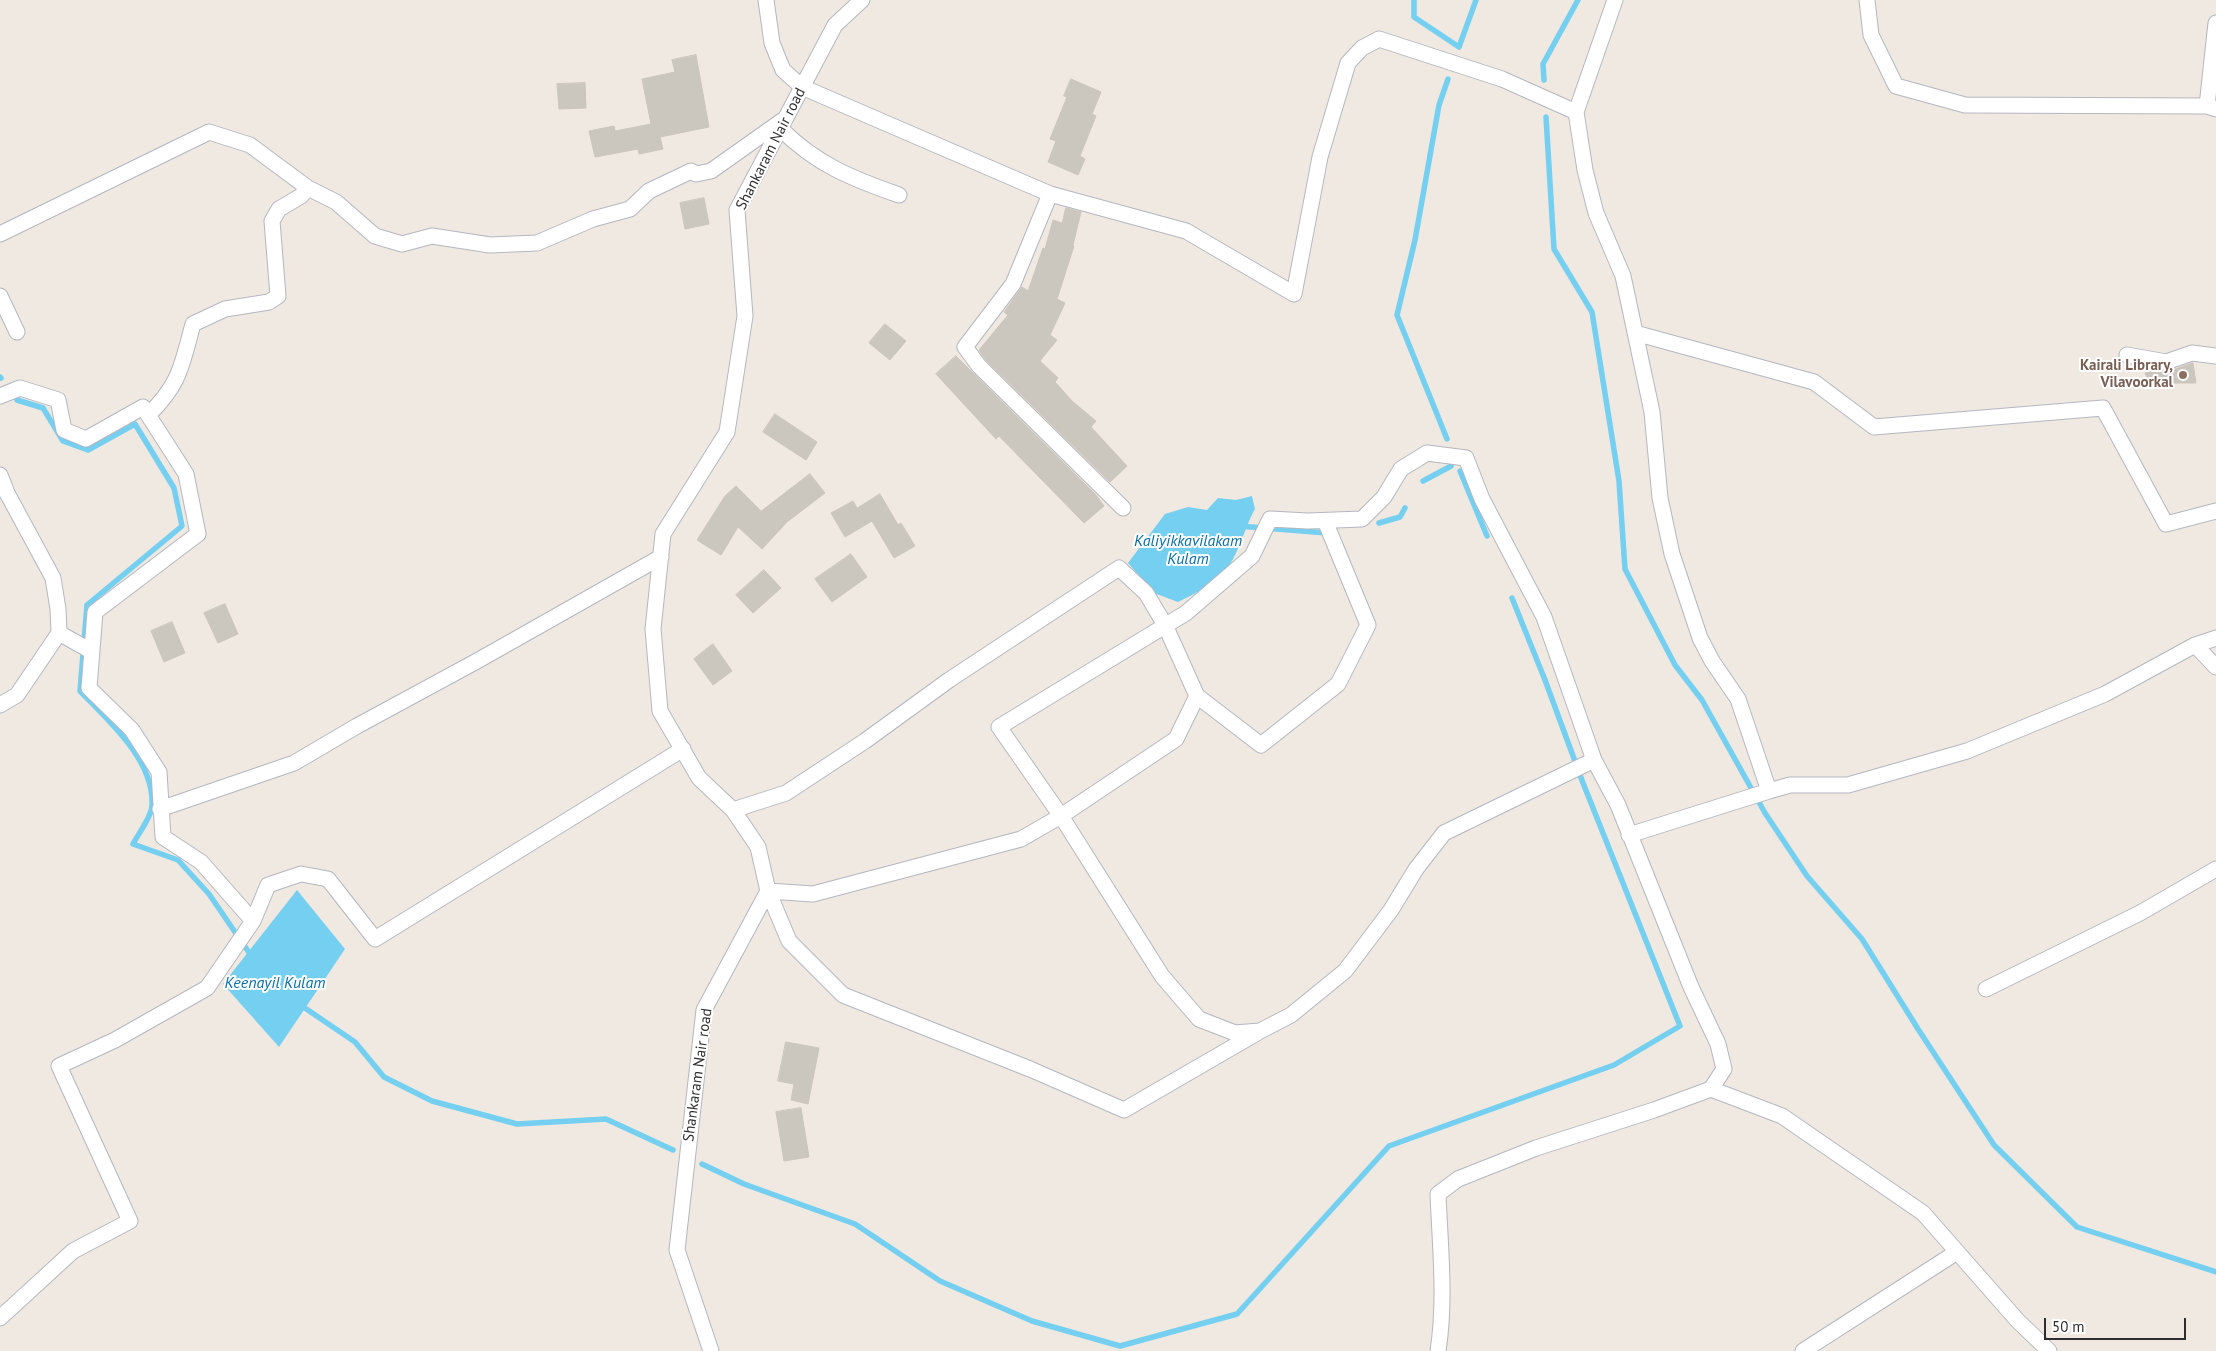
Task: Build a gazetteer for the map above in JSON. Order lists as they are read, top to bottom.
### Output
{
  "streets": {
    "street": ["Shankaram Nair road"]
  },
  "water": ["Kaliyikkavilakam Kulam", "Keenayil Kulam"],
  "places": ["Kairali Library, Vilavoorkal"],
  "scale_bar": "50 m"
}
